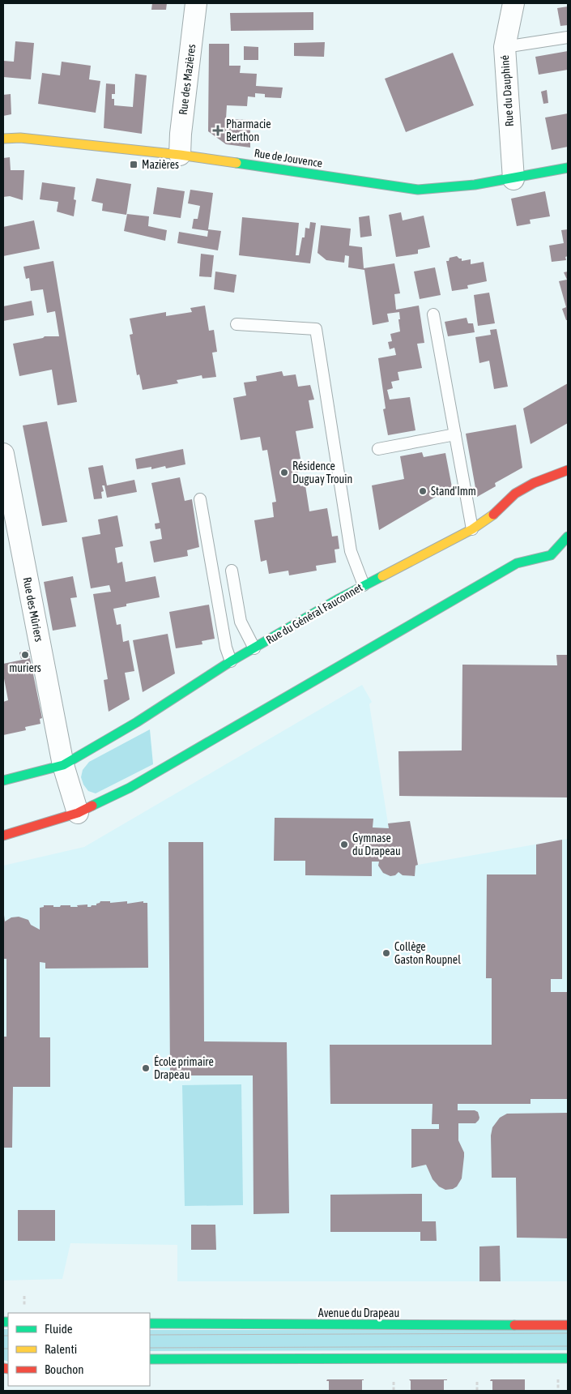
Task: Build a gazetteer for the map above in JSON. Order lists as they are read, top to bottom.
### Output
{
  "streets": {
    "main road": ["Rue de Jouvence", "Rue du Général Fauconnet", "Avenue du Drapeau"],
    "street": ["Rue des Mazières", "Rue du Dauphiné", "Rue des Mûriers"]
  },
  "crossings": [
    ["Rue des Mazières", "Rue de Jouvence"],
    ["Rue du Dauphiné", "Rue de Jouvence"],
    ["Rue des Mûriers", "Rue du Général Fauconnet"]
  ],
  "places": {
    "health": ["Pharmacie Berthon"],
    "transit": ["Mazières"],
    "other": [
      "Résidence Duguay Trouin",
      "Stand'Imm",
      "muriers",
      "Gymnase du Drapeau",
      "Collège Gaston Roupnel",
      "École primaire Drapeau"
    ]
  },
  "legend": ["Fluide", "Ralenti", "Bouchon"]
}
